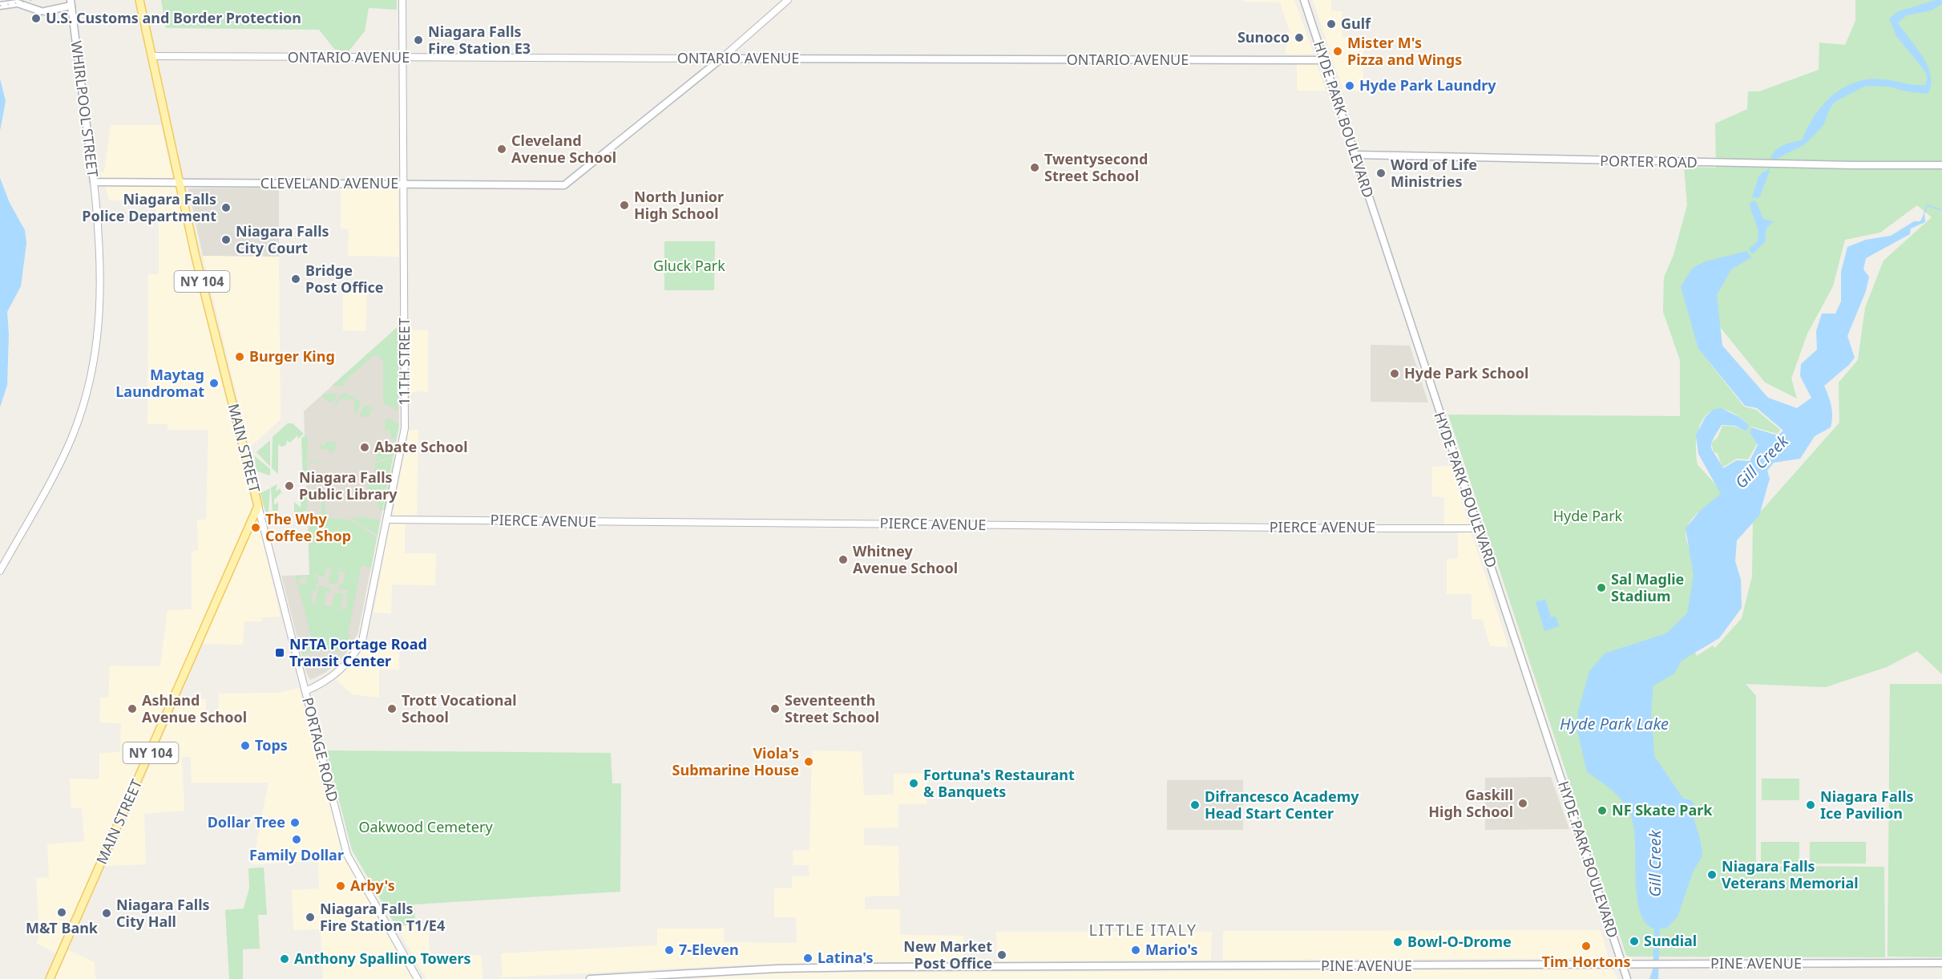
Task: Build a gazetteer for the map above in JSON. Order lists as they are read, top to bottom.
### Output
{
  "streets": {
    "main road": [
      "ONTARIO AVENUE",
      "WHIRLPOOL STREET",
      "HYDE PARK BOULEVARD",
      "PORTER ROAD",
      "CLEVELAND AVENUE",
      "NY 104",
      "MAIN STREET",
      "PINE AVENUE"
    ],
    "street": ["11TH STREET", "PIERCE AVENUE", "PORTAGE ROAD"]
  },
  "crossings": [
    ["ONTARIO AVENUE", "HYDE PARK BOULEVARD"],
    ["ONTARIO AVENUE", "CLEVELAND AVENUE"],
    ["ONTARIO AVENUE", "11TH STREET"],
    ["ONTARIO AVENUE", "MAIN STREET"],
    ["WHIRLPOOL STREET", "CLEVELAND AVENUE"],
    ["HYDE PARK BOULEVARD", "PORTER ROAD"],
    ["HYDE PARK BOULEVARD", "PIERCE AVENUE"],
    ["HYDE PARK BOULEVARD", "PINE AVENUE"],
    ["CLEVELAND AVENUE", "11TH STREET"],
    ["CLEVELAND AVENUE", "MAIN STREET"],
    ["11TH STREET", "PIERCE AVENUE"],
    ["11TH STREET", "PORTAGE ROAD"],
    ["MAIN STREET", "PORTAGE ROAD"]
  ],
  "districts": ["LITTLE ITALY"],
  "water": ["Gill Creek", "Hyde Park Lake"],
  "parks": ["Gluck Park", "Hyde Park", "Oakwood Cemetery"],
  "places": {
    "other": [
      "U.S. Customs and Border Protection",
      "Gulf",
      "Sunoco",
      "Niagara Falls Fire Station E3",
      "Mister M's Pizza and Wings",
      "Hyde Park Laundry",
      "Cleveland Avenue School",
      "Twentysecond Street School",
      "Word of Life Ministries",
      "North Junior High School",
      "Niagara Falls Police Department",
      "Niagara Falls City Court",
      "Bridge Post Office",
      "Burger King",
      "Hyde Park School",
      "Maytag Laundromat",
      "Abate School",
      "Niagara Falls Public Library",
      "The Why Coffee Shop",
      "Whitney Avenue School",
      "Sal Maglie Stadium",
      "Ashland Avenue School",
      "Trott Vocational School",
      "Seventeenth Street School",
      "Tops",
      "Viola's Submarine House",
      "Fortuna's Restaurant & Banquets",
      "Gaskill High School",
      "Difrancesco Academy Head Start Center",
      "Niagara Falls Ice Pavilion",
      "NF Skate Park",
      "Dollar Tree",
      "Family Dollar",
      "Niagara Falls Veterans Memorial",
      "Arby's",
      "M&T Bank",
      "Niagara Falls City Hall",
      "Niagara Falls Fire Station T1/E4",
      "Sundial",
      "Bowl-O-Drome",
      "Tim Hortons",
      "7-Eleven",
      "Mario's",
      "New Market Post Office",
      "Latina's",
      "Anthony Spallino Towers"
    ],
    "transit": ["NFTA Portage Road Transit Center"]
  }
}
